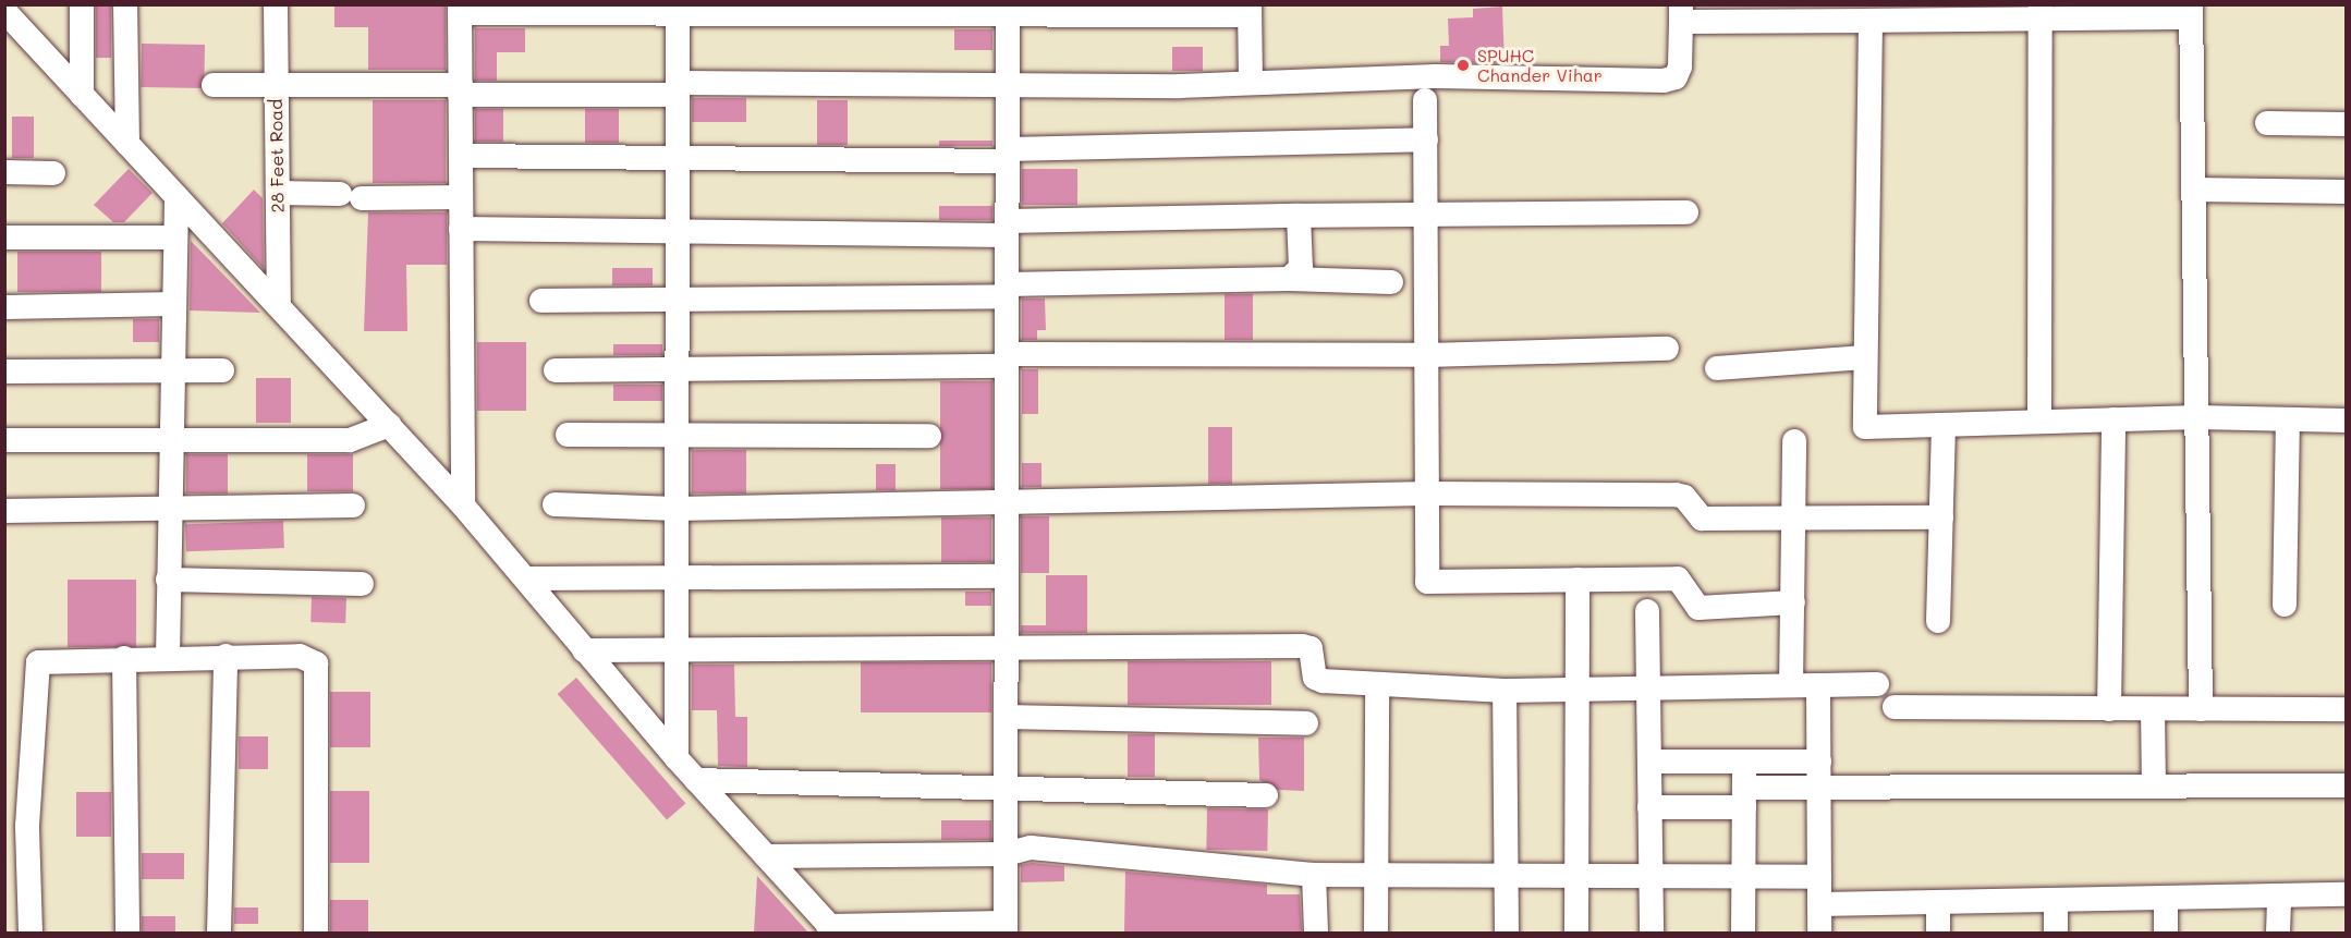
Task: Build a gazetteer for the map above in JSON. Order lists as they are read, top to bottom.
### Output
{
  "streets": {
    "street": ["28 Feet Road"]
  },
  "places": ["SPUHC Chander Vihar"]
}
